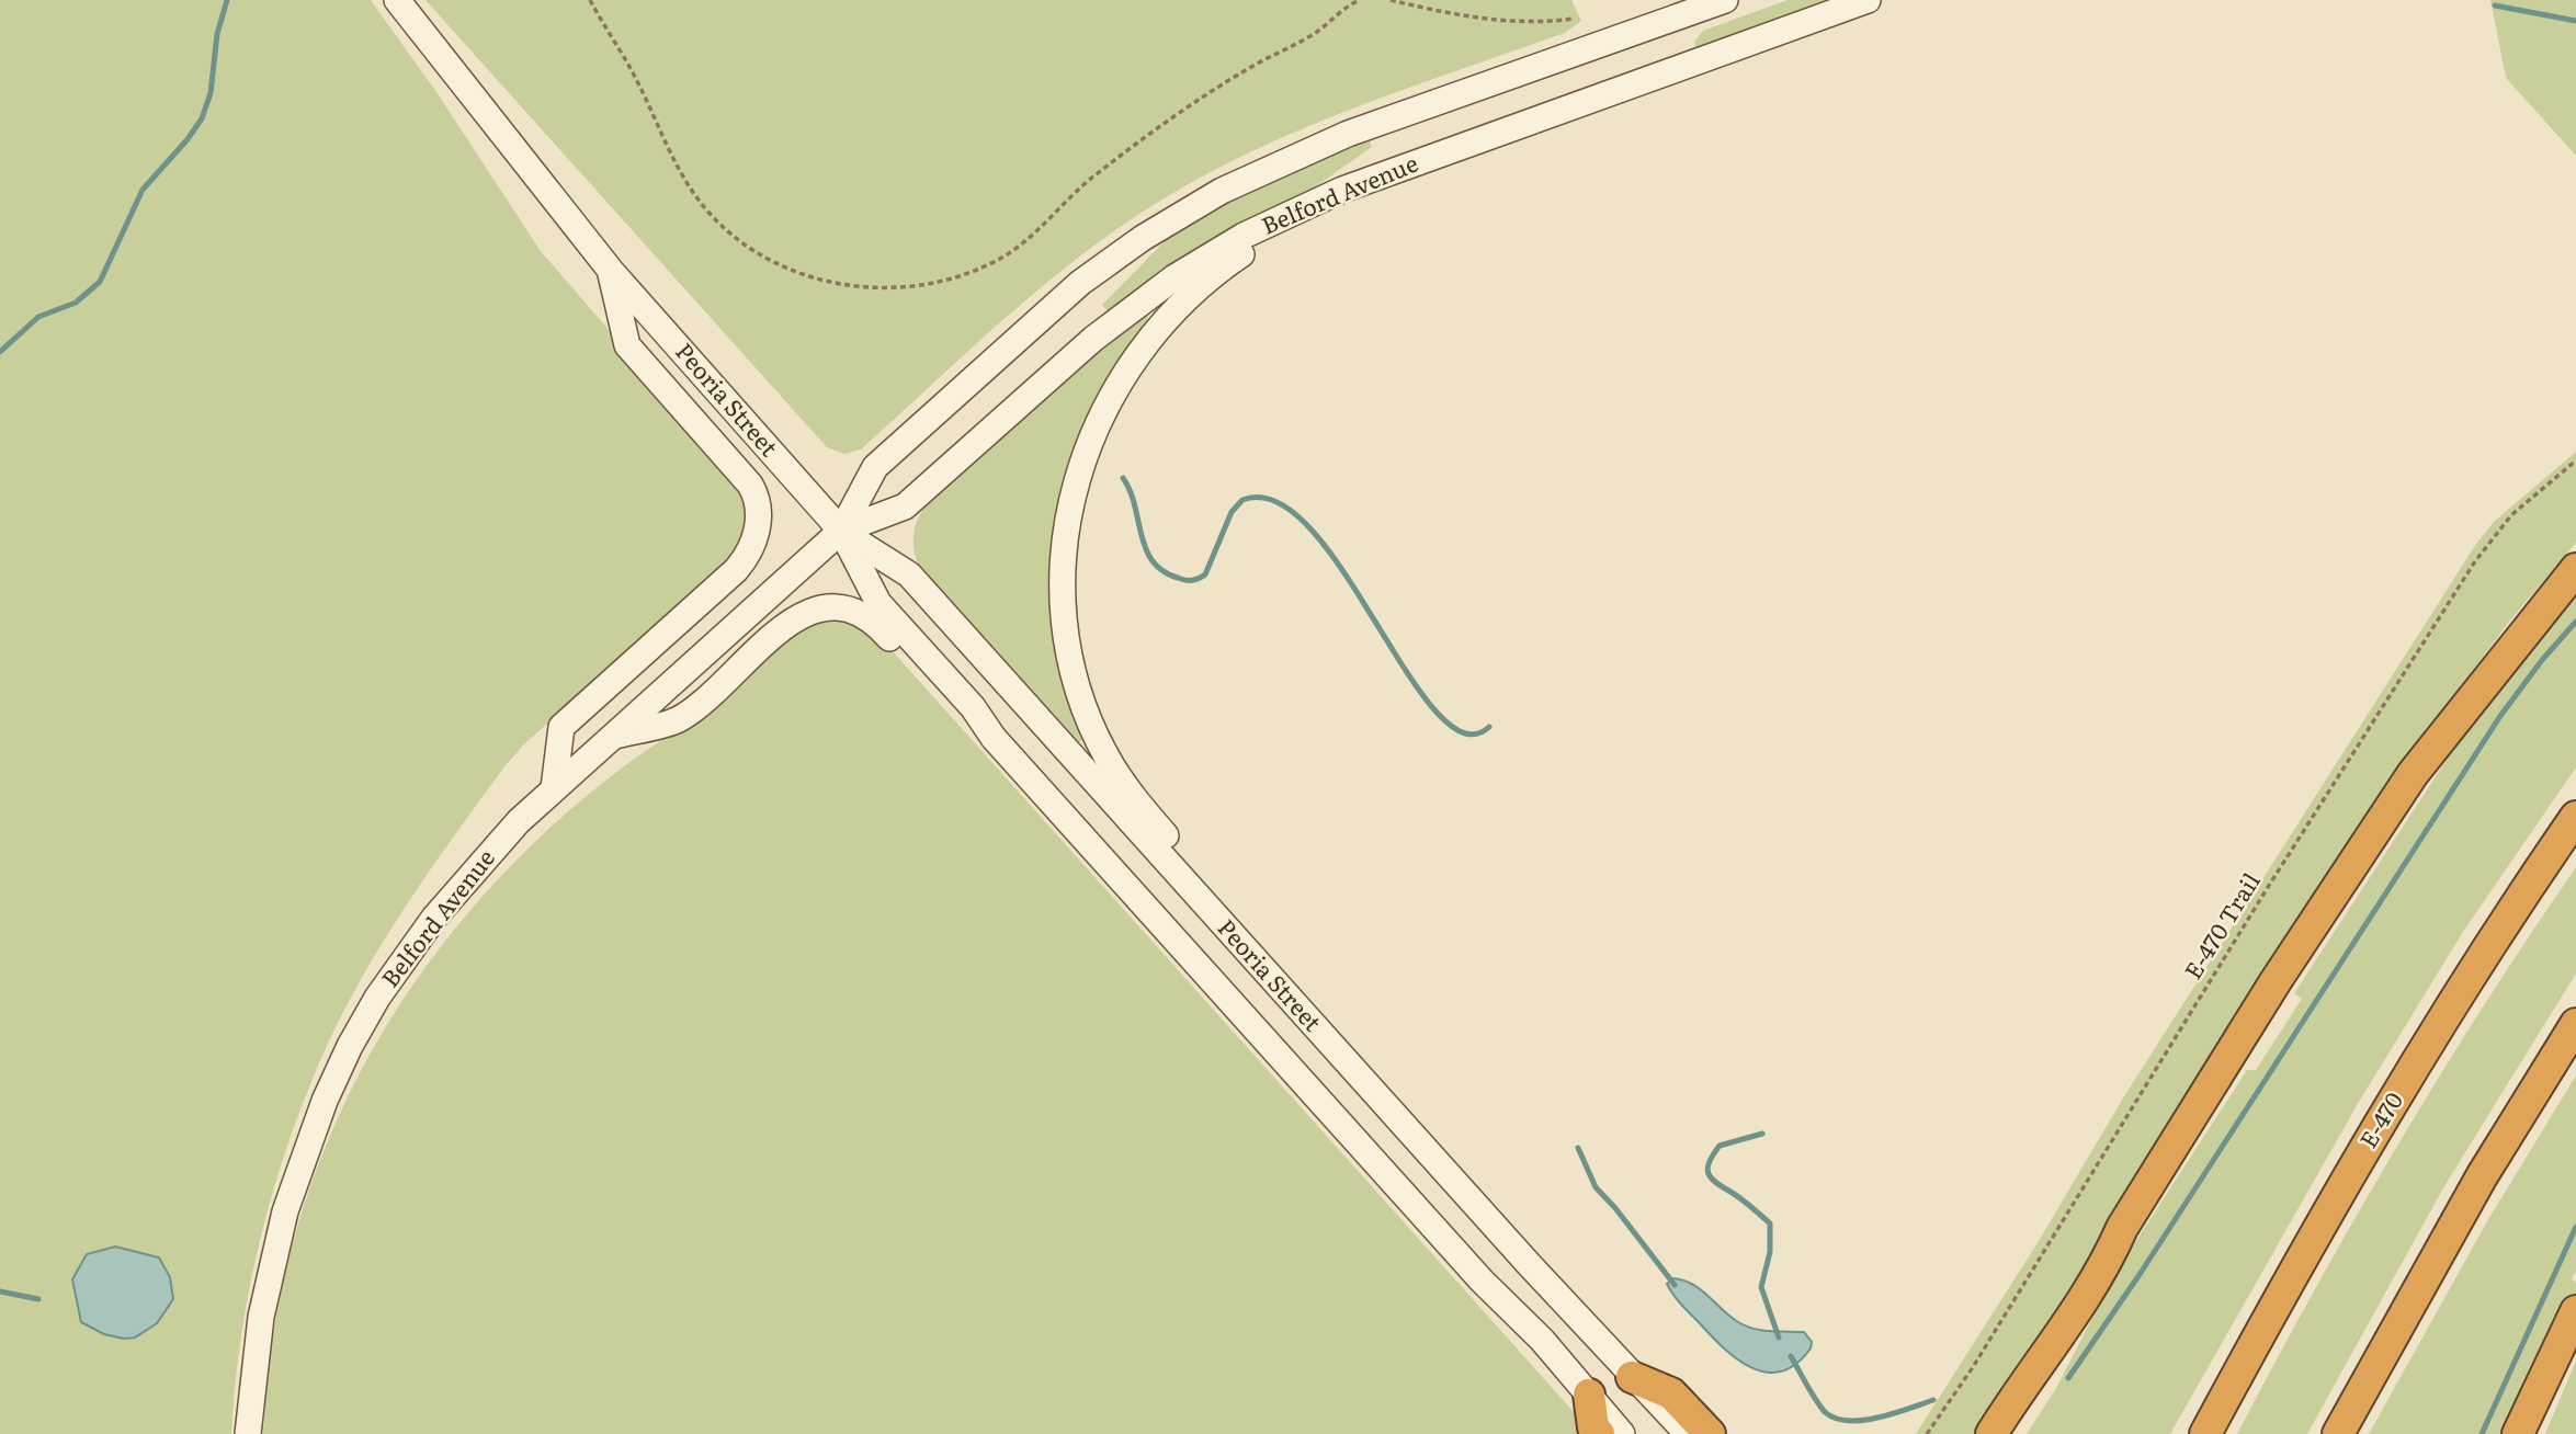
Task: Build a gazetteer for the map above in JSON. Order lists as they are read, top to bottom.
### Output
{
  "streets": {
    "highway": ["E-470"],
    "main road": ["Belford Avenue", "Peoria Street"],
    "path": ["E-470 Trail"]
  },
  "crossings": [
    ["Belford Avenue", "Peoria Street"]
  ]
}
